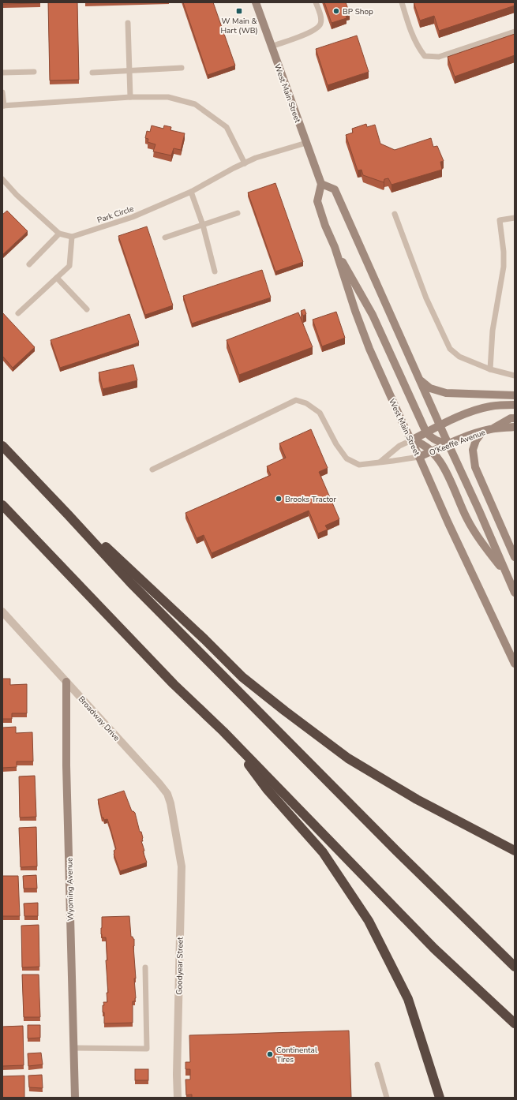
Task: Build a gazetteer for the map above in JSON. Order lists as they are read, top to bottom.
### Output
{
  "streets": {
    "main road": ["West Main Street", "O'Keeffe Avenue", "Wyoming Avenue"],
    "street": ["Broadway Drive", "Goodyear Street"],
    "lane": ["Park Circle"]
  },
  "crossings": [
    ["West Main Street", "Park Circle"],
    ["West Main Street", "O'Keeffe Avenue"],
    ["Broadway Drive", "Wyoming Avenue"],
    ["Broadway Drive", "Goodyear Street"]
  ],
  "places": {
    "transit": ["W Main & Hart (WB)"],
    "other": ["BP Shop", "Brooks Tractor", "Continental Tires"]
  }
}
